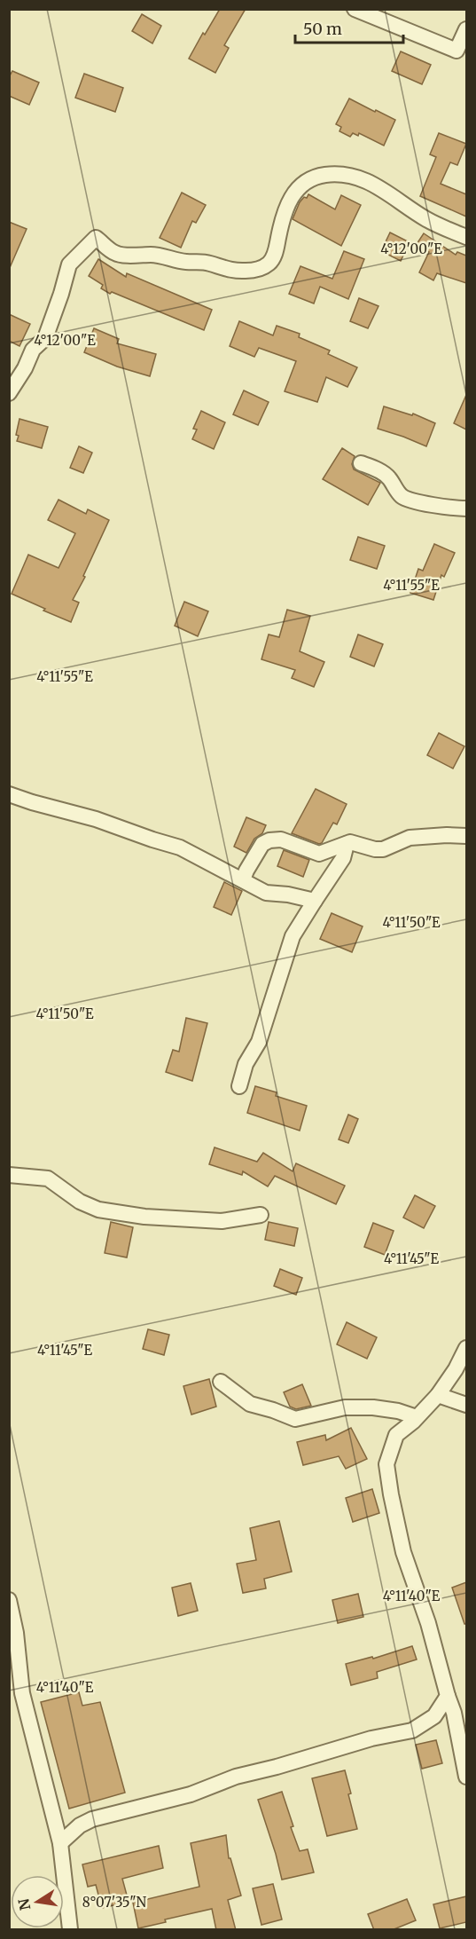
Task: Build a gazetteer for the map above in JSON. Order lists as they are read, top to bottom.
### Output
{
  "scale_bar": "50 m",
  "north": "left",
  "coordinates": [
    "4°12'00\"E",
    "4°11'55\"E",
    "4°11'50\"E",
    "4°11'45\"E",
    "4°11'40\"E",
    "8°07'35\"N"
  ]
}
